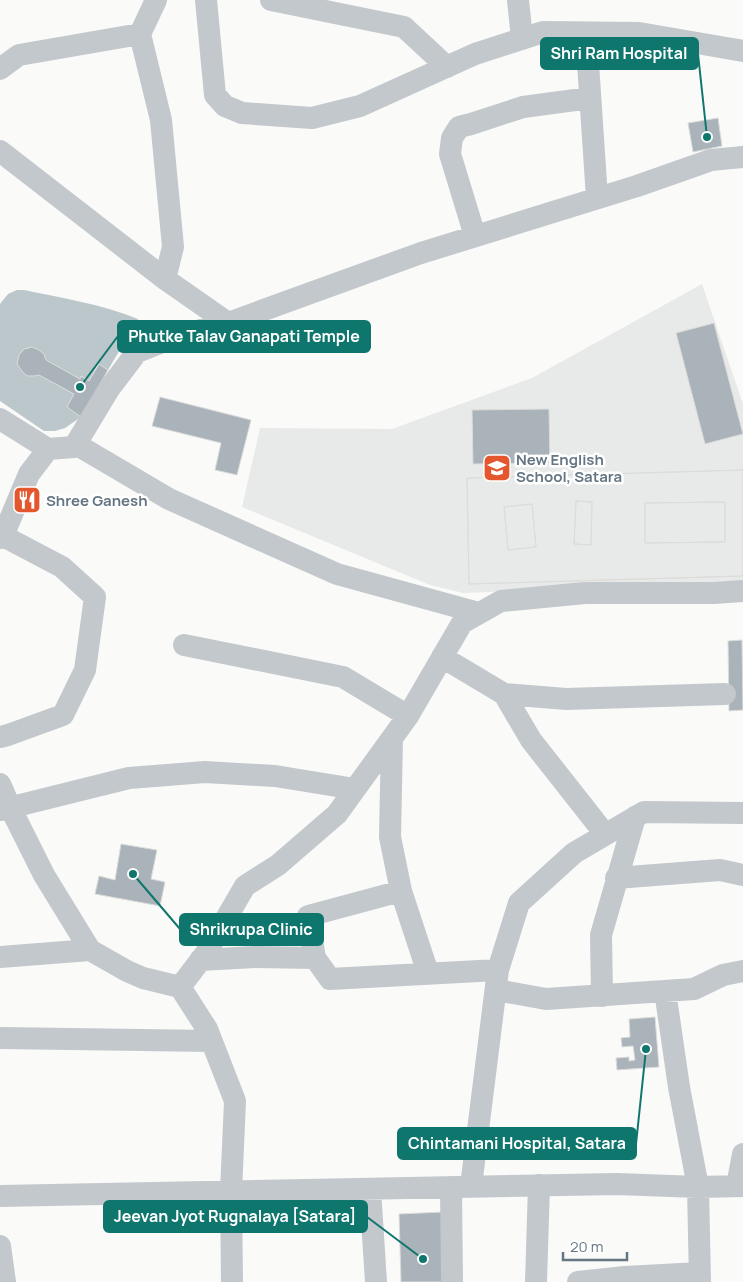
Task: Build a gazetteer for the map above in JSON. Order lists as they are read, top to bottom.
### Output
{
  "places": {
    "other": [
      "Shri Ram Hospital",
      "Phutke Talav Ganapati Temple",
      "Shrikrupa Clinic",
      "Chintamani Hospital, Satara",
      "Jeevan Jyot Rugnalaya [Satara]"
    ],
    "school or university": ["New English School, Satara"],
    "restaurant": ["Shree Ganesh"]
  },
  "scale_bar": "20 m"
}
